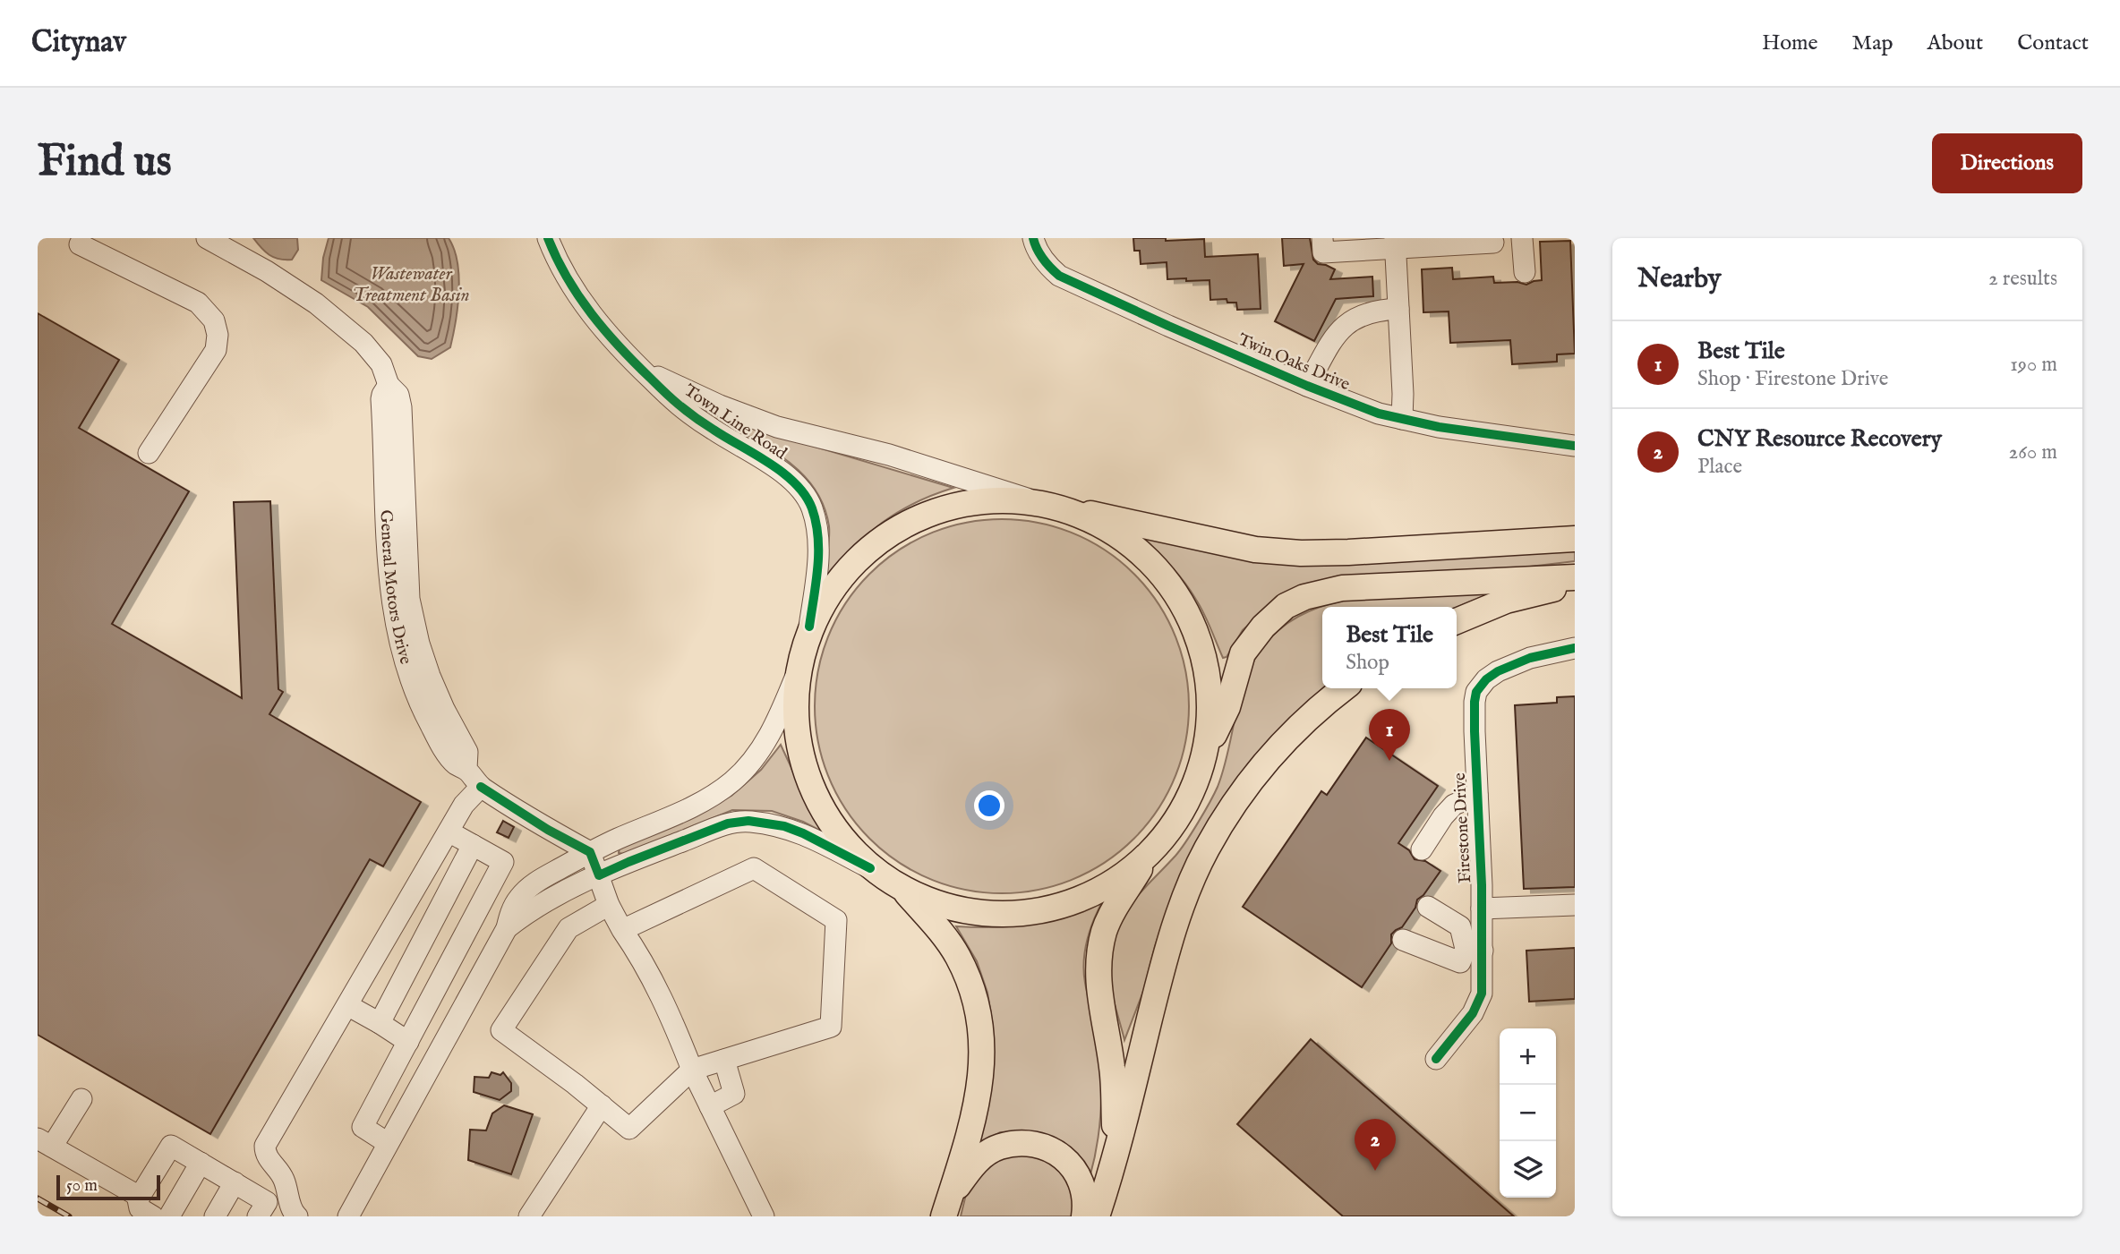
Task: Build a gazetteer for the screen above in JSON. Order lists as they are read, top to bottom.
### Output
{
  "streets": {
    "street": [
      "Twin Oaks Drive",
      "Town Line Road",
      "General Motors Drive",
      "Firestone Drive"
    ]
  },
  "water": ["Wastewater Treatment Basin"],
  "scale_bar": "50 m",
  "page": {
    "header": "Citynav",
    "nav": [
      "Home",
      "Map",
      "About",
      "Contact"
    ],
    "buttons": "Directions",
    "title": "Find us",
    "heading": ["Nearby", "2 results"],
    "list": [
      {
        "mark": "1",
        "name": "Best Tile",
        "note": "Shop · Firestone Drive",
        "value": "190 m"
      },
      {
        "mark": "2",
        "name": "CNY Resource Recovery",
        "note": "Place",
        "value": "260 m"
      }
    ],
    "popup": ["Best Tile", "Shop"],
    "pins": ["1", "2"],
    "map_buttons": ["+", "−"],
    "scale": "50 m"
  }
}
